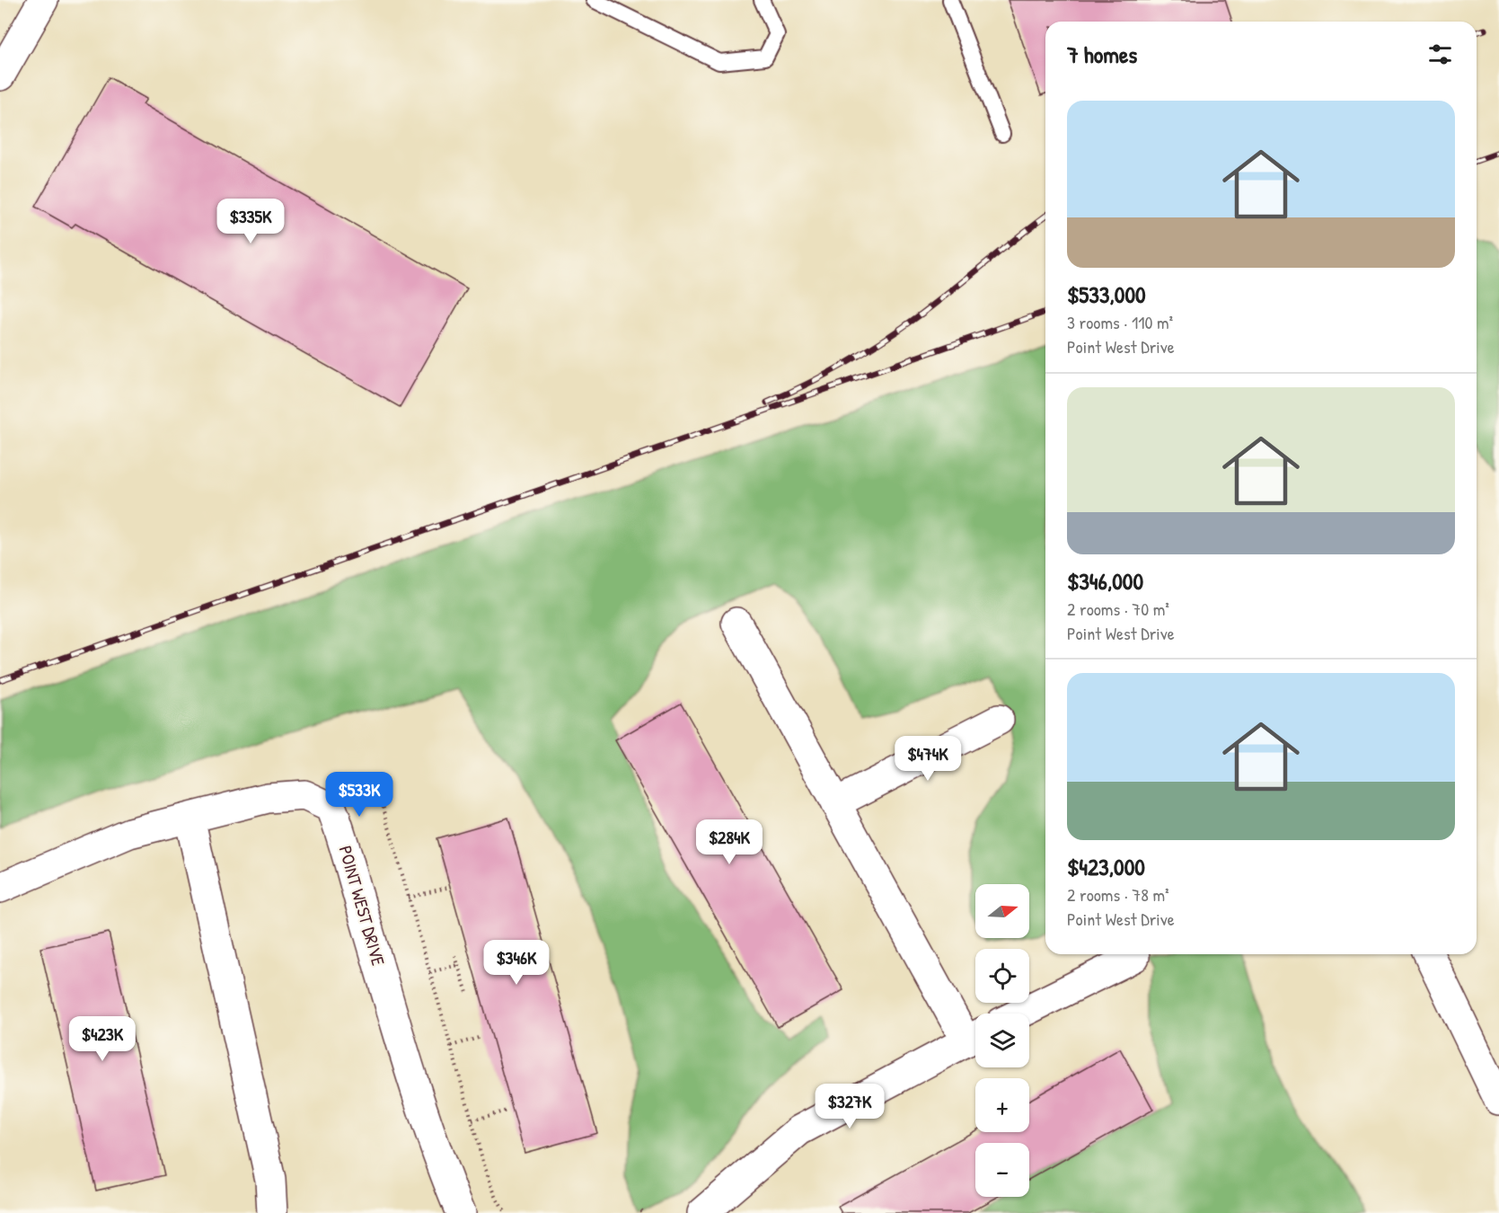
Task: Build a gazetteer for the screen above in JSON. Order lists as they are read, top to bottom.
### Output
{
  "streets": {
    "street": ["POINT WEST DRIVE"]
  },
  "north": "right",
  "page": {
    "heading": "7 homes",
    "list": [
      {
        "name": "$533,000",
        "note": "3 rooms · 110 m² · Point West Drive"
      },
      {
        "name": "$346,000",
        "note": "2 rooms · 70 m² · Point West Drive"
      },
      {
        "name": "$423,000",
        "note": "2 rooms · 78 m² · Point West Drive"
      }
    ],
    "price": [
      "$335K",
      "$474K",
      "$533K",
      "$284K",
      "$346K",
      "$423K",
      "$327K"
    ],
    "map_buttons": ["+", "−"]
  }
}
